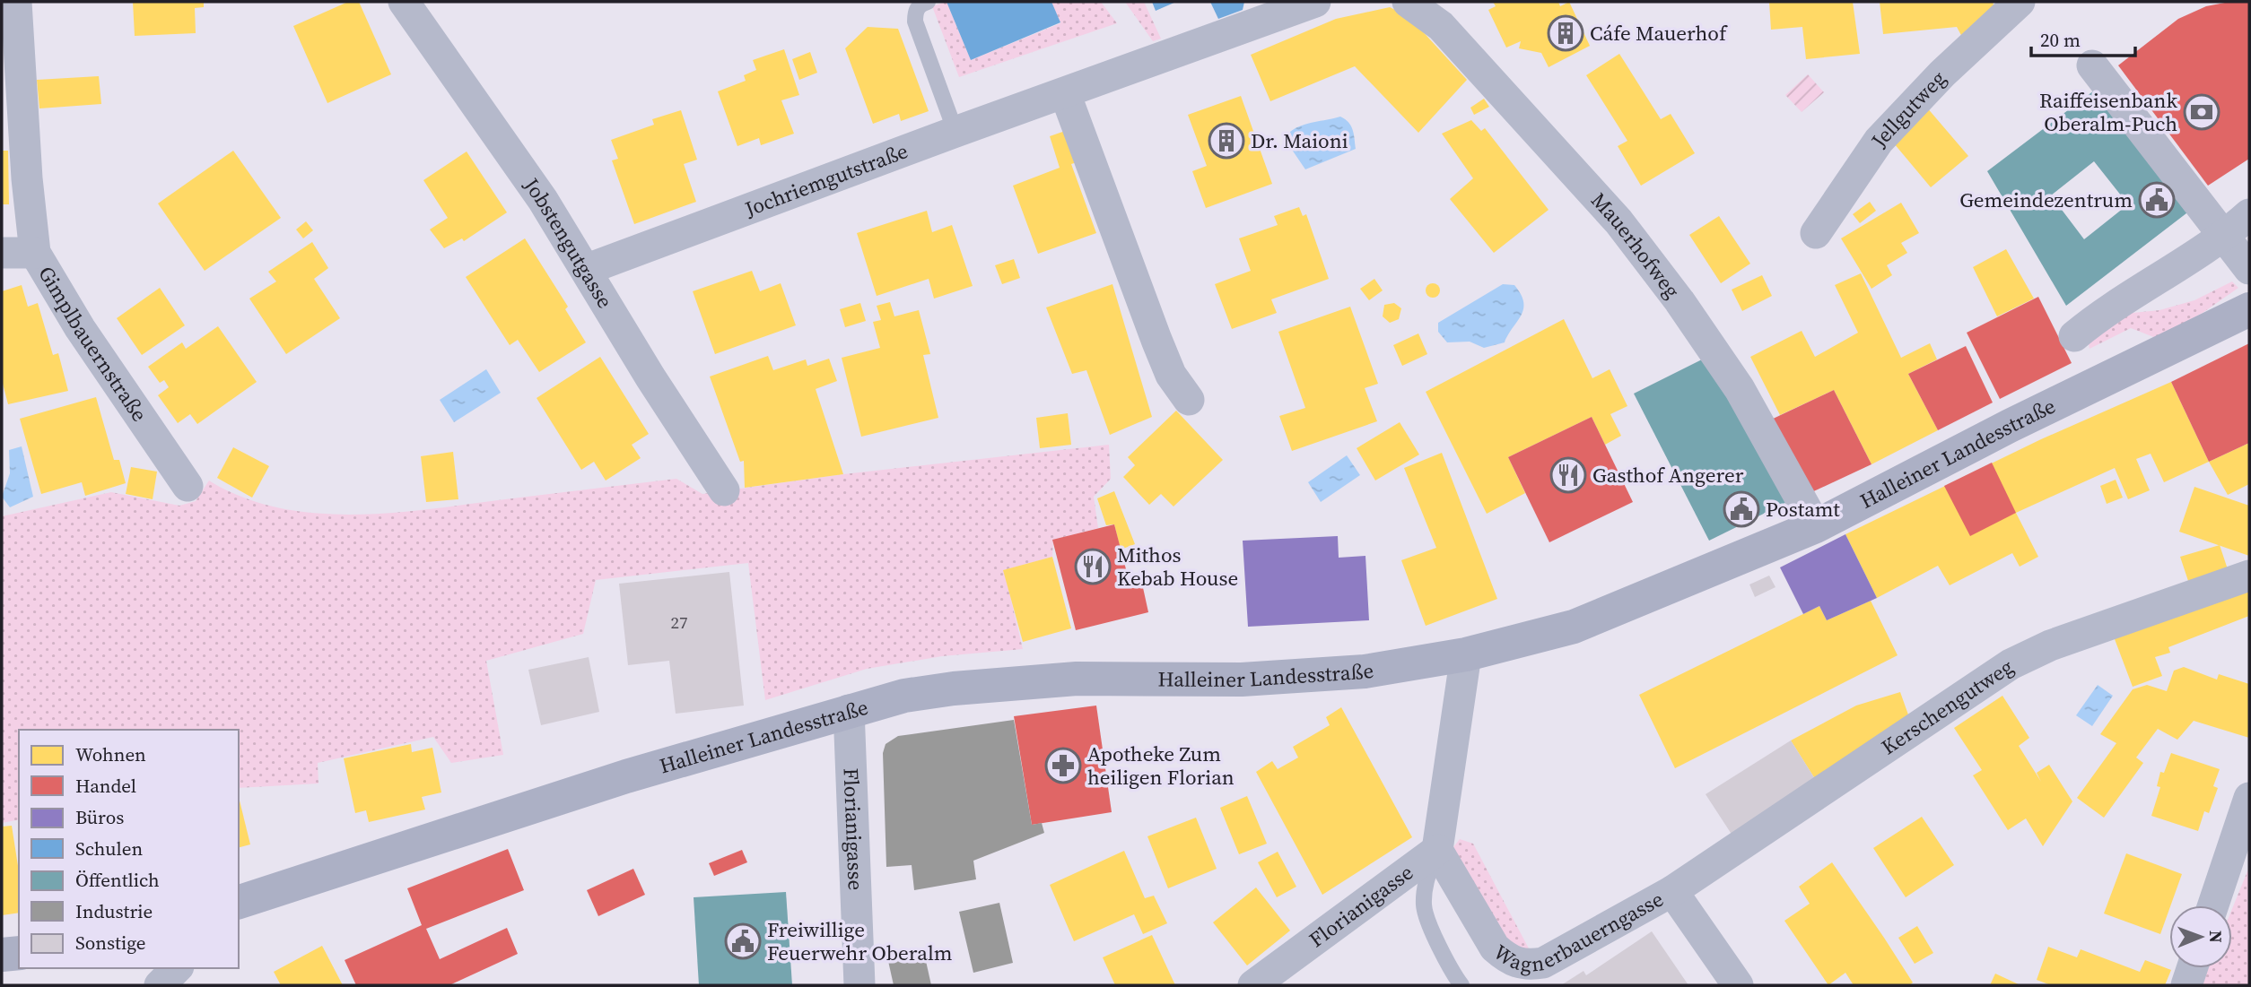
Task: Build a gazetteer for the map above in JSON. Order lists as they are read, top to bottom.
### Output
{
  "streets": {
    "main road": ["Halleiner Landesstraße"],
    "street": [
      "Jellgutweg",
      "Jochriemgutstraße",
      "Jobstengutgasse",
      "Mauerhofweg",
      "Gimplbauernstraße",
      "Kerschengutweg",
      "Florianigasse",
      "Wagnerbauerngasse"
    ]
  },
  "crossings": [
    ["Jochriemgutstraße", "Jobstengutgasse"],
    ["Mauerhofweg", "Halleiner Landesstraße"],
    ["Halleiner Landesstraße", "Florianigasse"],
    ["Kerschengutweg", "Wagnerbauerngasse"],
    ["Florianigasse", "Wagnerbauerngasse"]
  ],
  "places": {
    "building": ["Cáfe Mauerhof", "Dr. Maioni"],
    "bank": ["Raiffeisenbank Oberalm-Puch"],
    "public building": ["Gemeindezentrum", "Postamt", "Freiwillige Feuerwehr Oberalm"],
    "restaurant": ["Gasthof Angerer", "Mithos Kebab House"],
    "pharmacy": ["Apotheke Zum heiligen Florian"]
  },
  "house_numbers": ["27"],
  "legend": [
    "Wohnen",
    "Handel",
    "Büros",
    "Schulen",
    "Öffentlich",
    "Industrie",
    "Sonstige"
  ],
  "scale_bar": "20 m",
  "north": "right"
}
